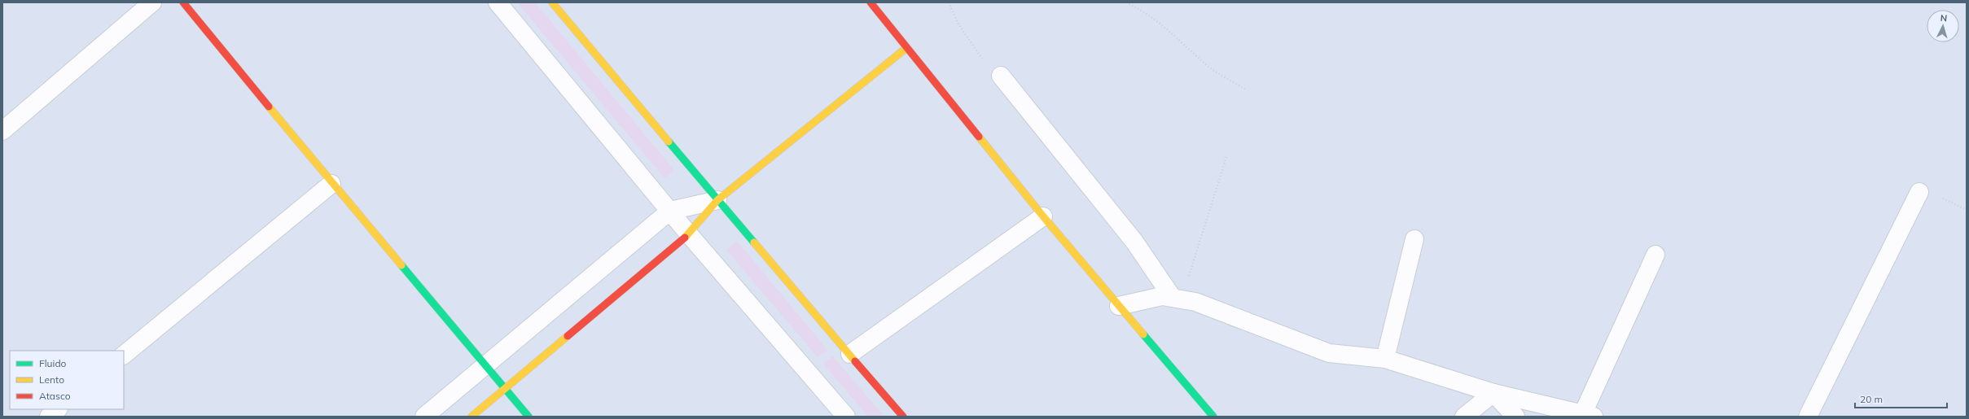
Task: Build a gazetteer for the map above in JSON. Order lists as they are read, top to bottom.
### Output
{
  "legend": ["Fluido", "Lento", "Atasco"],
  "scale_bar": "20 m",
  "north": "top"
}
